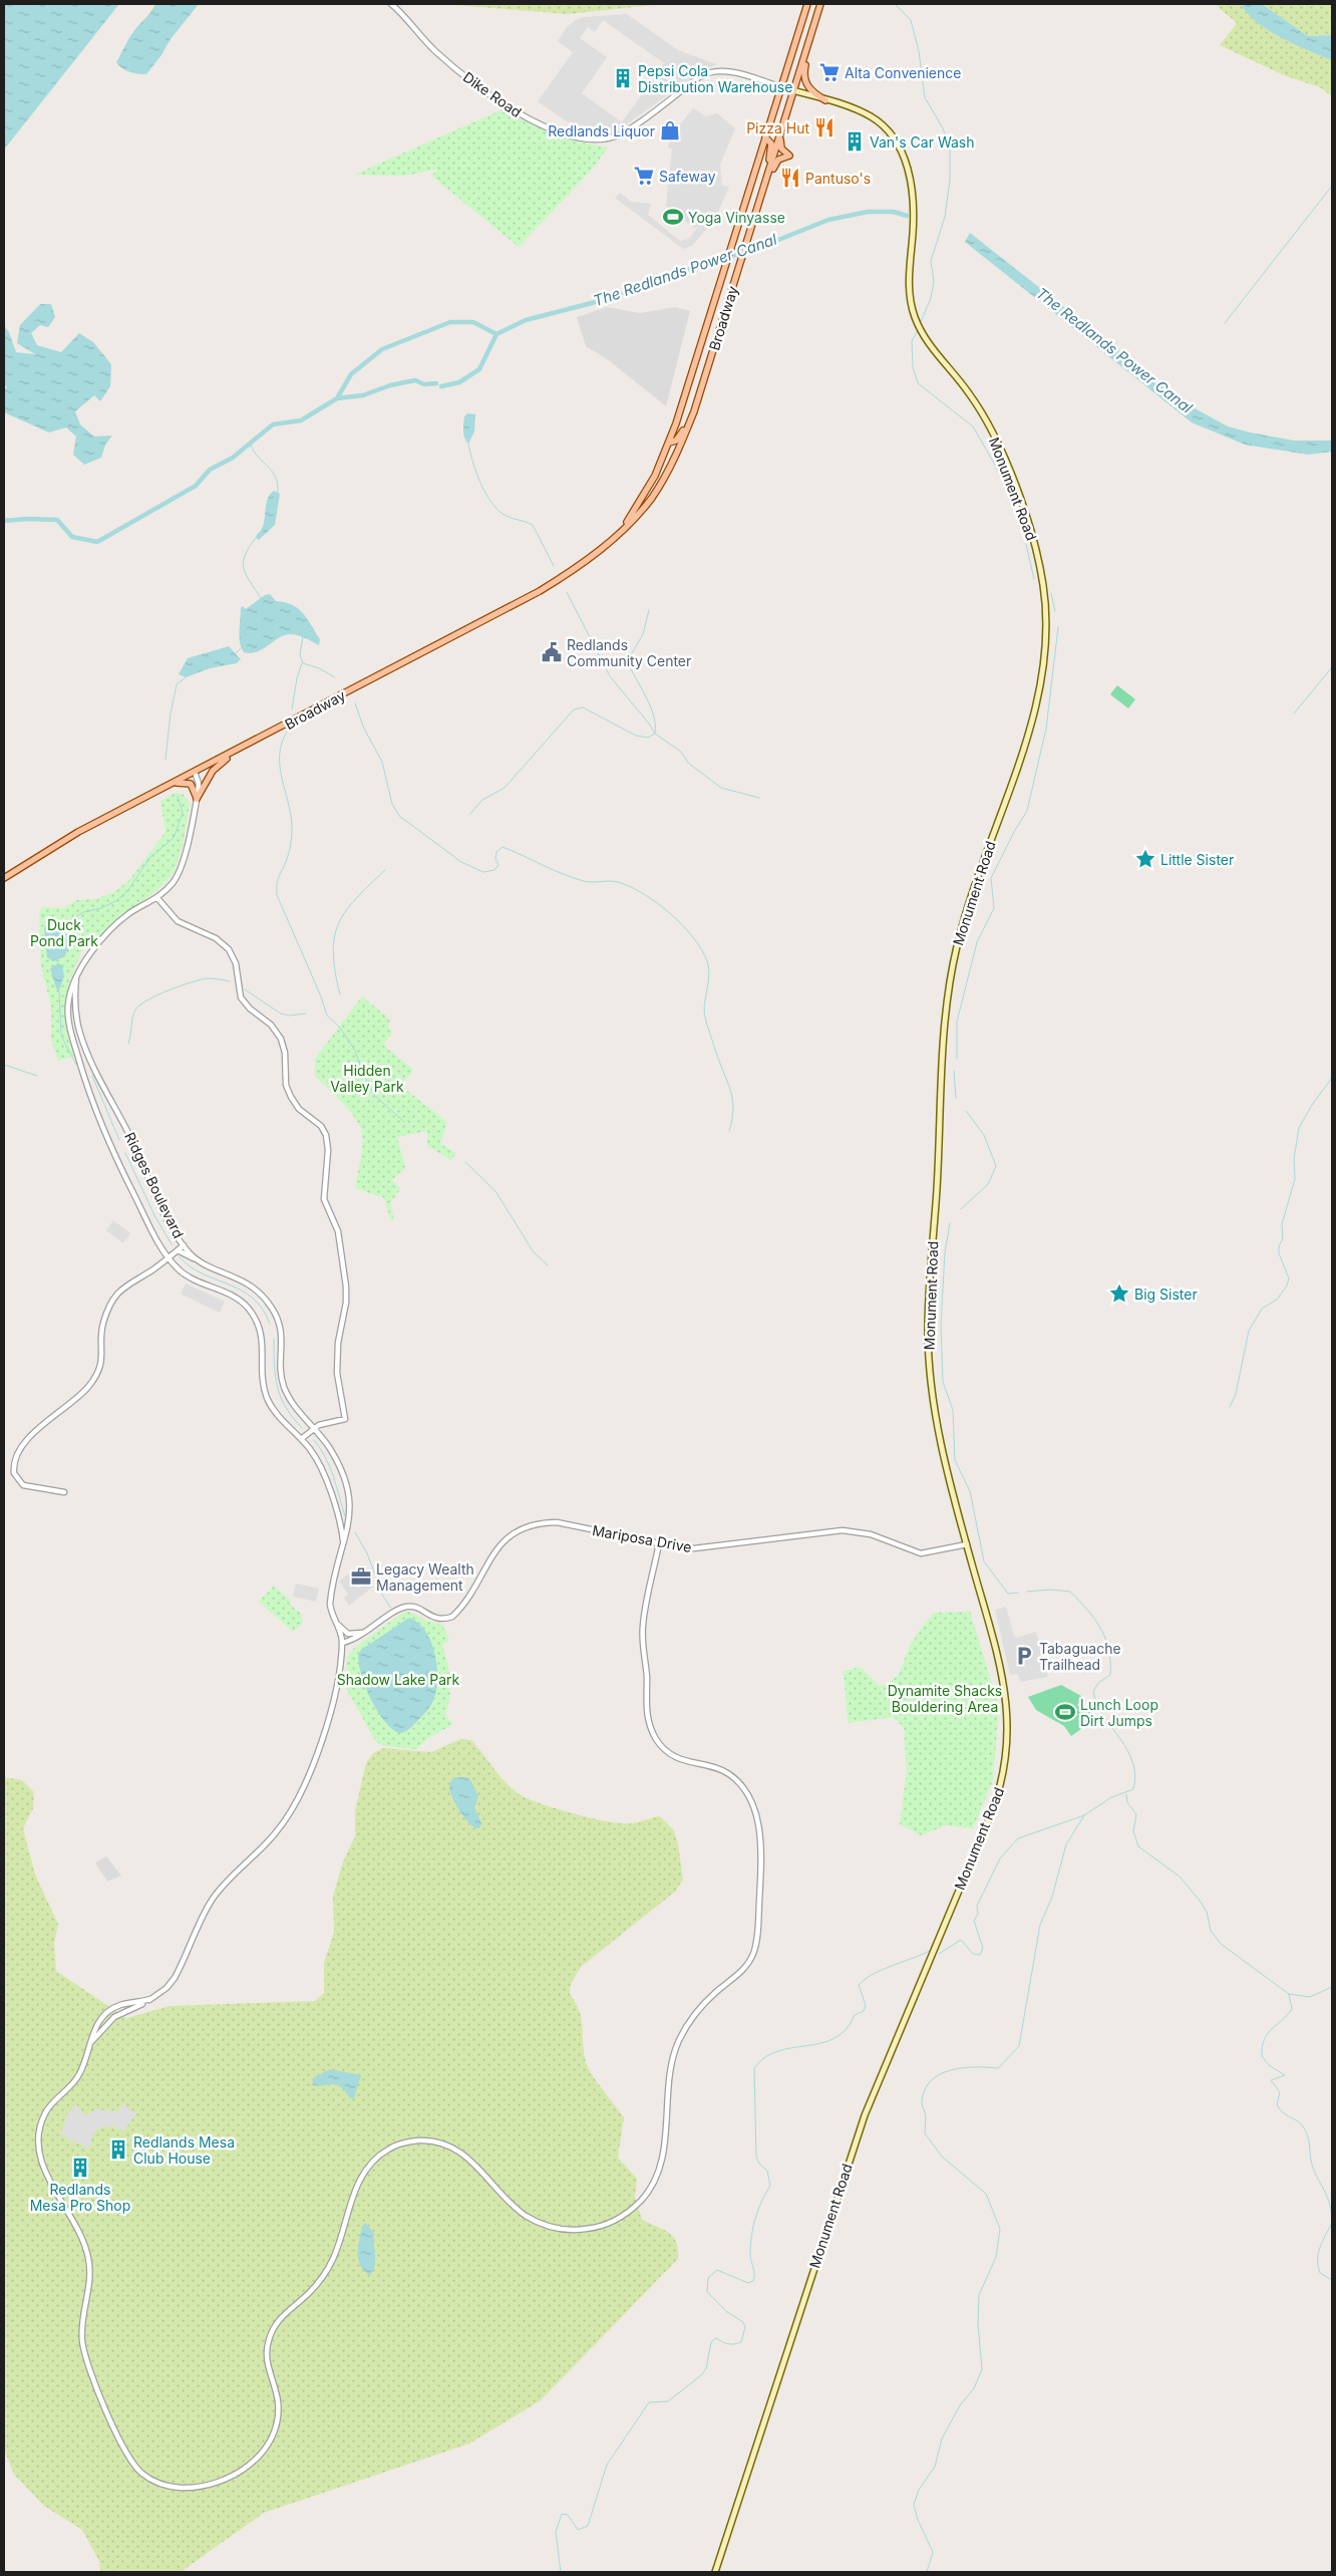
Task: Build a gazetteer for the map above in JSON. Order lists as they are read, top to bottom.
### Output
{
  "streets": {
    "main road": ["Broadway", "Monument Road"],
    "street": ["Dike Road", "Ridges Boulevard", "Mariposa Drive"]
  },
  "crossings": [
    ["Dike Road", "Broadway"],
    ["Dike Road", "Monument Road"],
    ["Broadway", "Monument Road"],
    ["Broadway", "Ridges Boulevard"],
    ["Monument Road", "Mariposa Drive"]
  ],
  "water": ["The Redlands Power Canal"],
  "parks": [
    "Duck Pond Park",
    "Hidden Valley Park",
    "Shadow Lake Park",
    "Dynamite Shacks Bouldering Area"
  ],
  "places": {
    "supermarket": ["Alta Convenience", "Safeway"],
    "building": [
      "Pepsi Cola Distribution Warehouse",
      "Van's Car Wash",
      "Redlands Mesa Club House",
      "Redlands Mesa Pro Shop"
    ],
    "restaurant": ["Pizza Hut", "Pantuso's"],
    "shop": ["Redlands Liquor"],
    "sports": ["Yoga Vinyasse", "Lunch Loop Dirt Jumps"],
    "public building": ["Redlands Community Center"],
    "place": ["Little Sister", "Big Sister"],
    "office": ["Legacy Wealth Management"],
    "parking": ["Tabaguache Trailhead"]
  }
}
